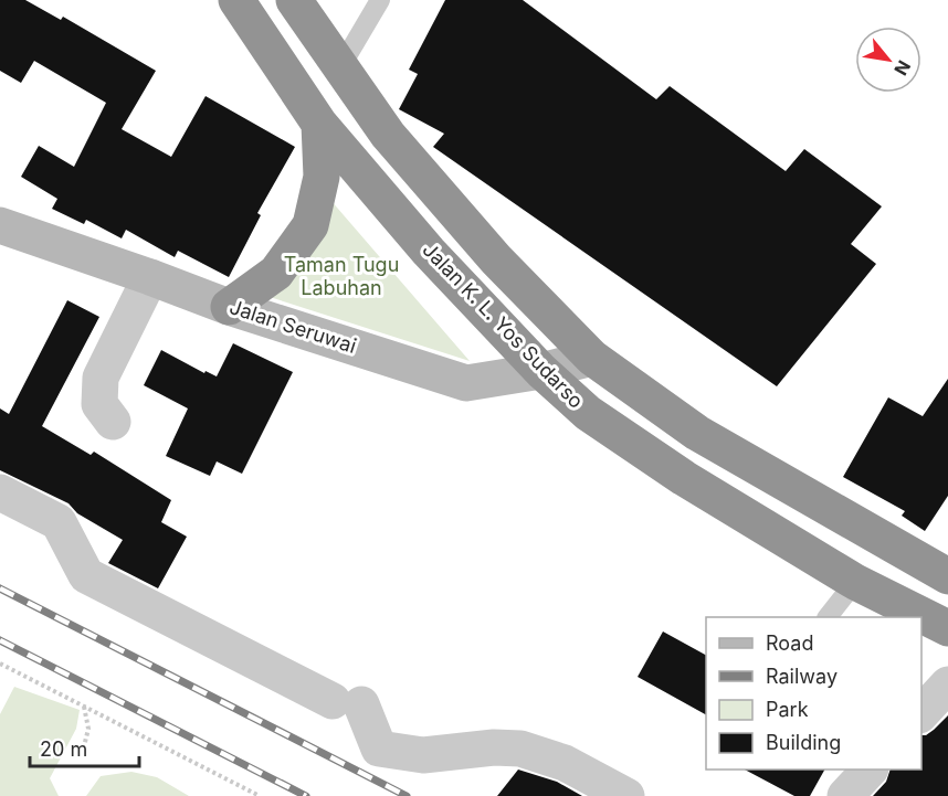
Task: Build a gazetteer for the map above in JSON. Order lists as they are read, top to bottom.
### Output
{
  "streets": {
    "highway": ["Jalan K. L. Yos Sudarso"],
    "street": ["Jalan Seruwai"]
  },
  "crossings": [
    ["Jalan K. L. Yos Sudarso", "Jalan Seruwai"]
  ],
  "parks": ["Taman Tugu Labuhan"],
  "legend": [
    "Road",
    "Railway",
    "Park",
    "Building"
  ],
  "scale_bar": "20 m",
  "north": "bottom right"
}
